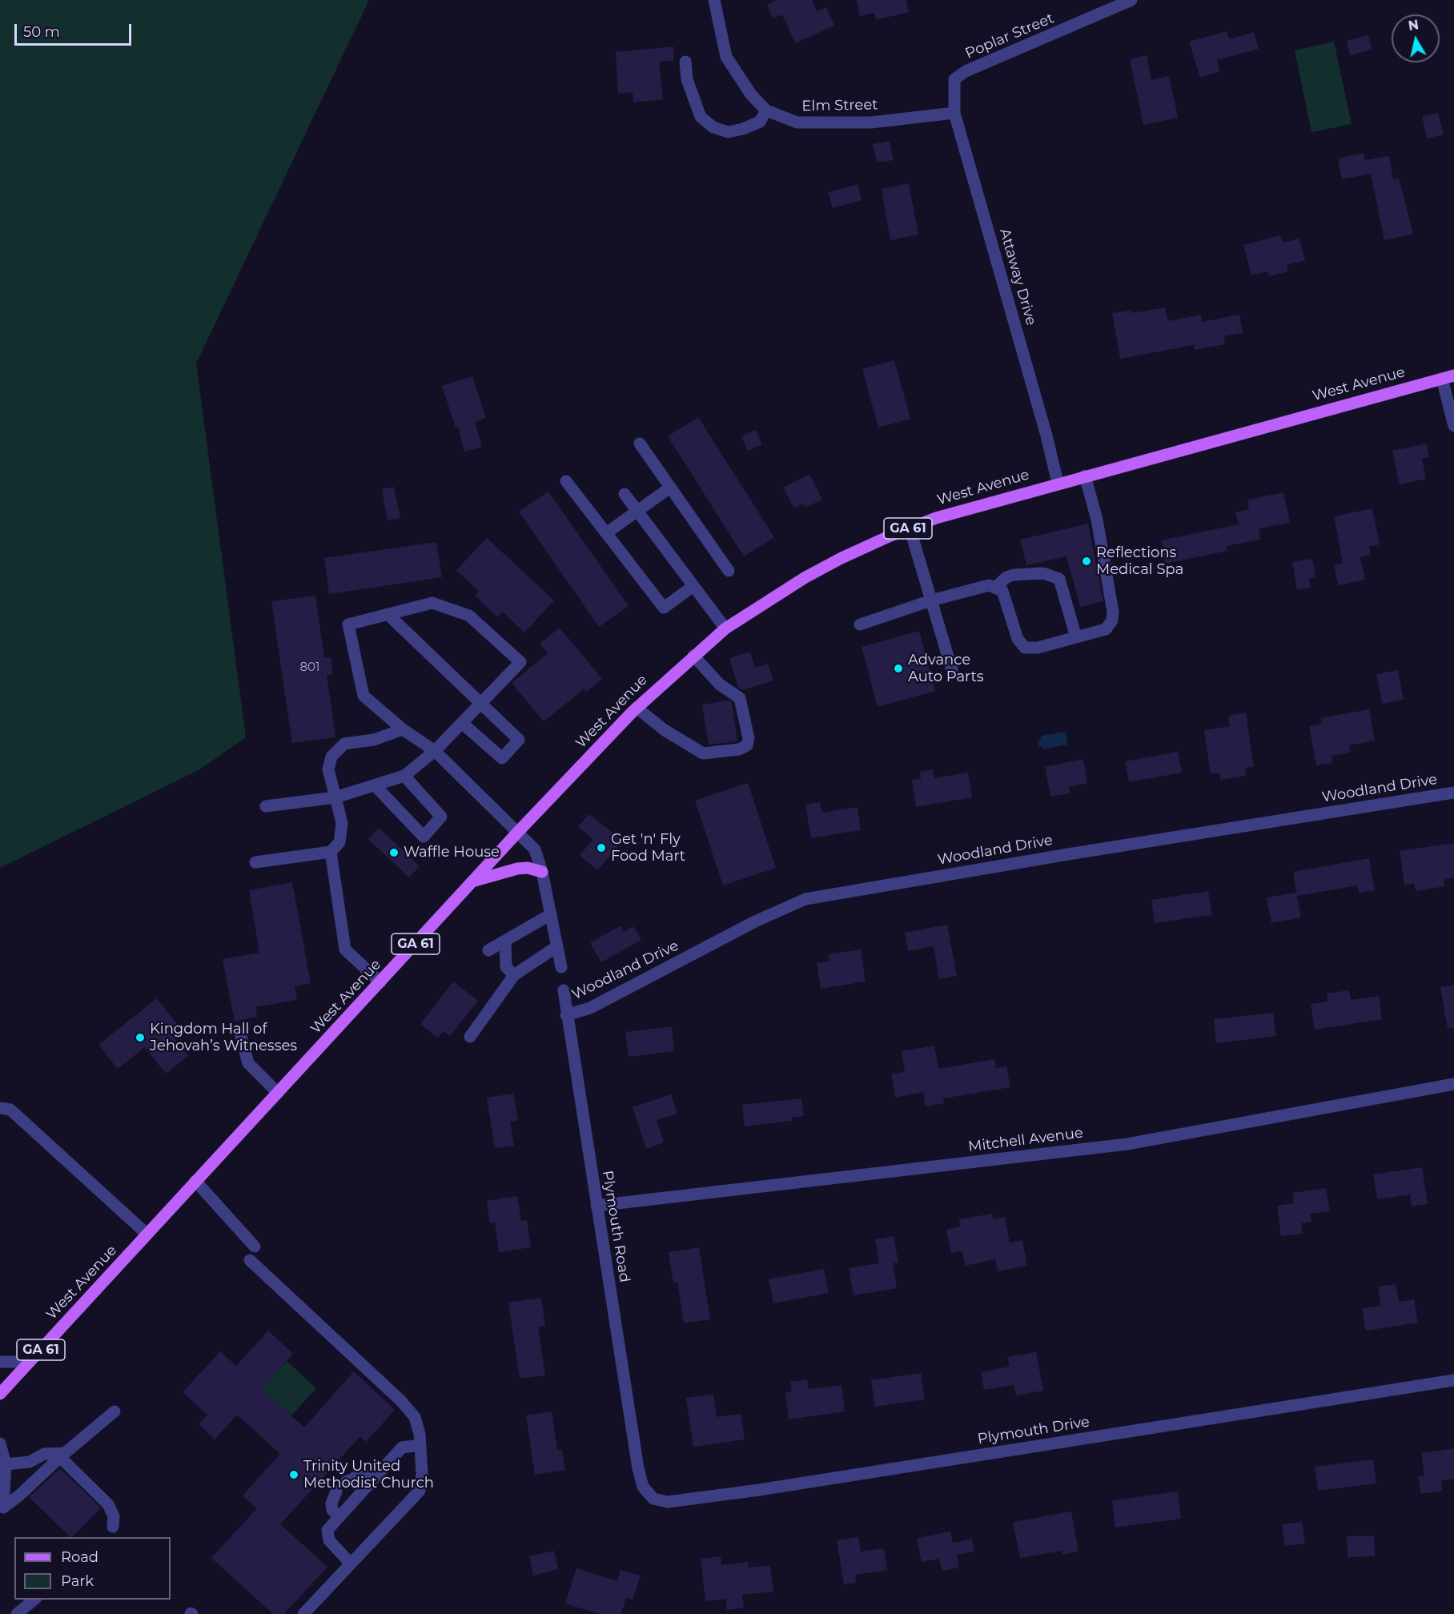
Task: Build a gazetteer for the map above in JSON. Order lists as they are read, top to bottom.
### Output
{
  "streets": {
    "main road": ["West Avenue", "GA 61"],
    "street": [
      "Poplar Street",
      "Elm Street",
      "Attaway Drive",
      "Woodland Drive",
      "Mitchell Avenue",
      "Plymouth Road",
      "Plymouth Drive"
    ]
  },
  "crossings": [
    ["Poplar Street", "Attaway Drive"],
    ["Elm Street", "Attaway Drive"],
    ["Attaway Drive", "West Avenue"],
    ["Woodland Drive", "Plymouth Road"],
    ["Mitchell Avenue", "Plymouth Road"],
    ["Plymouth Road", "Plymouth Drive"]
  ],
  "places": [
    "Reflections Medical Spa",
    "Advance Auto Parts",
    "Get 'n' Fly Food Mart",
    "Waffle House",
    "Kingdom Hall of Jehovah’s Witnesses",
    "Trinity United Methodist Church"
  ],
  "house_numbers": ["801"],
  "legend": ["Road", "Park"],
  "scale_bar": "50 m",
  "north": "top"
}
